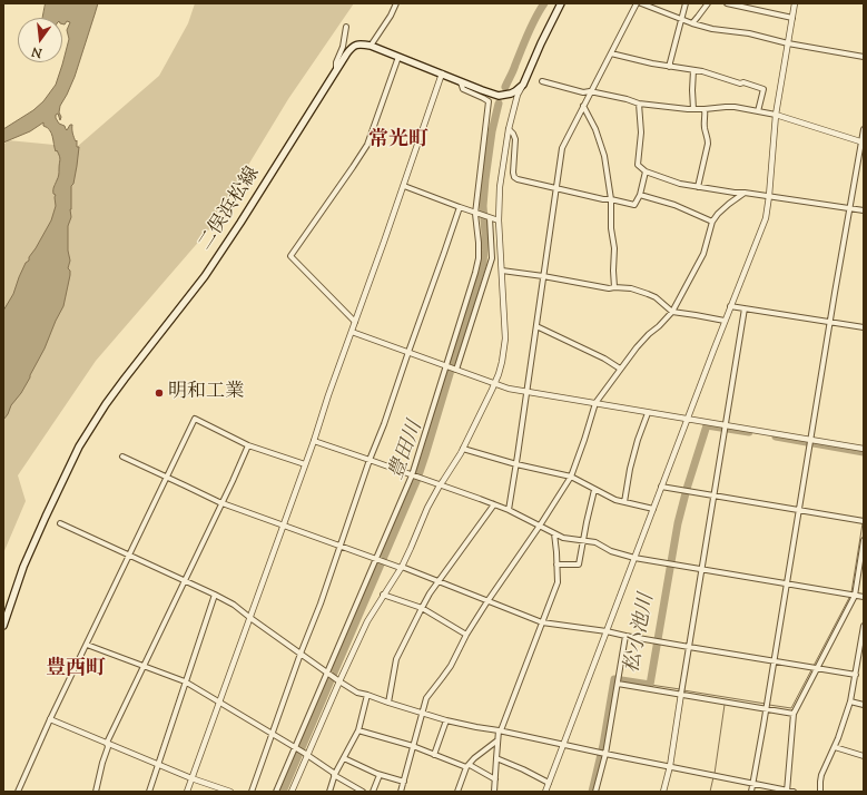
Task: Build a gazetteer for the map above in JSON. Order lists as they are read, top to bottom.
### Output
{
  "streets": {
    "main road": ["二俣浜松線"]
  },
  "districts": ["常光町", "豊西町"],
  "water": ["豊田川", "松小池川"],
  "places": ["明和工業"],
  "north": "bottom"
}
